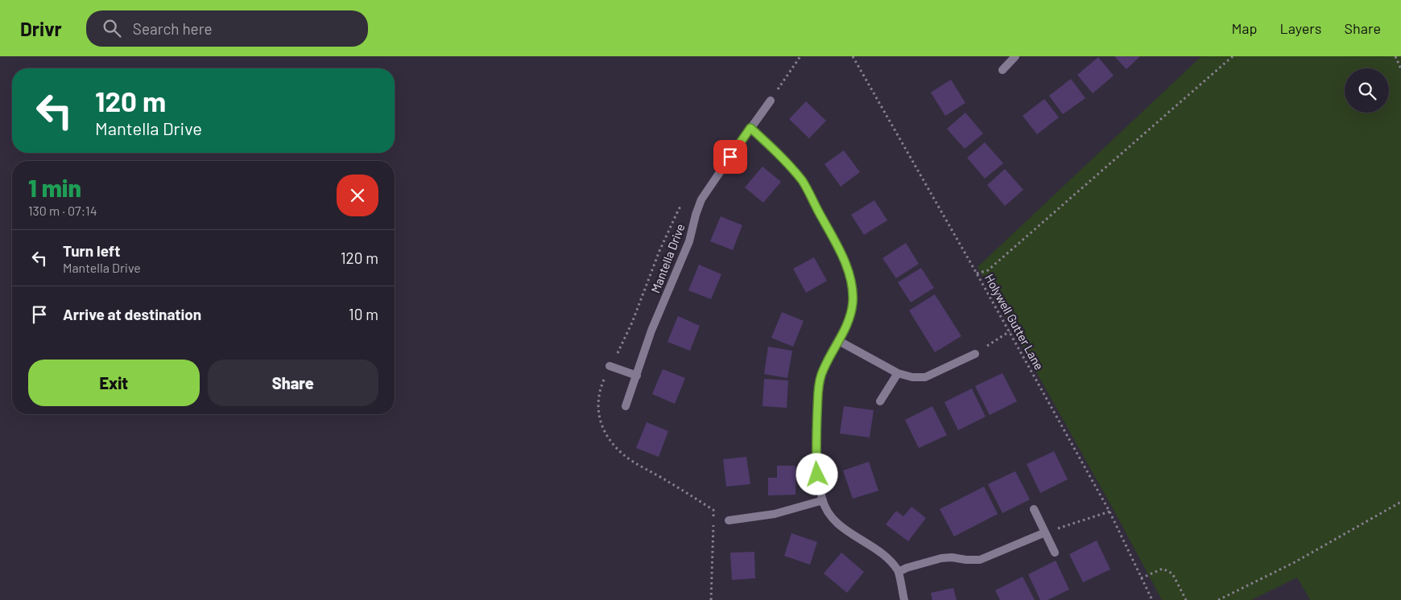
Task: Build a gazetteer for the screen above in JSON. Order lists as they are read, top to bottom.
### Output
{
  "streets": {
    "street": ["Mantella Drive"],
    "path": ["Holywell Gutter Lane"]
  },
  "page": {
    "header": "Drivr",
    "search": "Search here",
    "nav": ["Map", "Layers", "Share"],
    "turn": ["120 m", "Mantella Drive"],
    "heading": ["1 min", "130 m · 07:14"],
    "list": [
      {
        "name": "Turn left",
        "note": "Mantella Drive",
        "value": "120 m"
      },
      {
        "name": "Arrive at destination",
        "value": "10 m"
      }
    ],
    "buttons": ["Exit", "Share"]
  }
}
